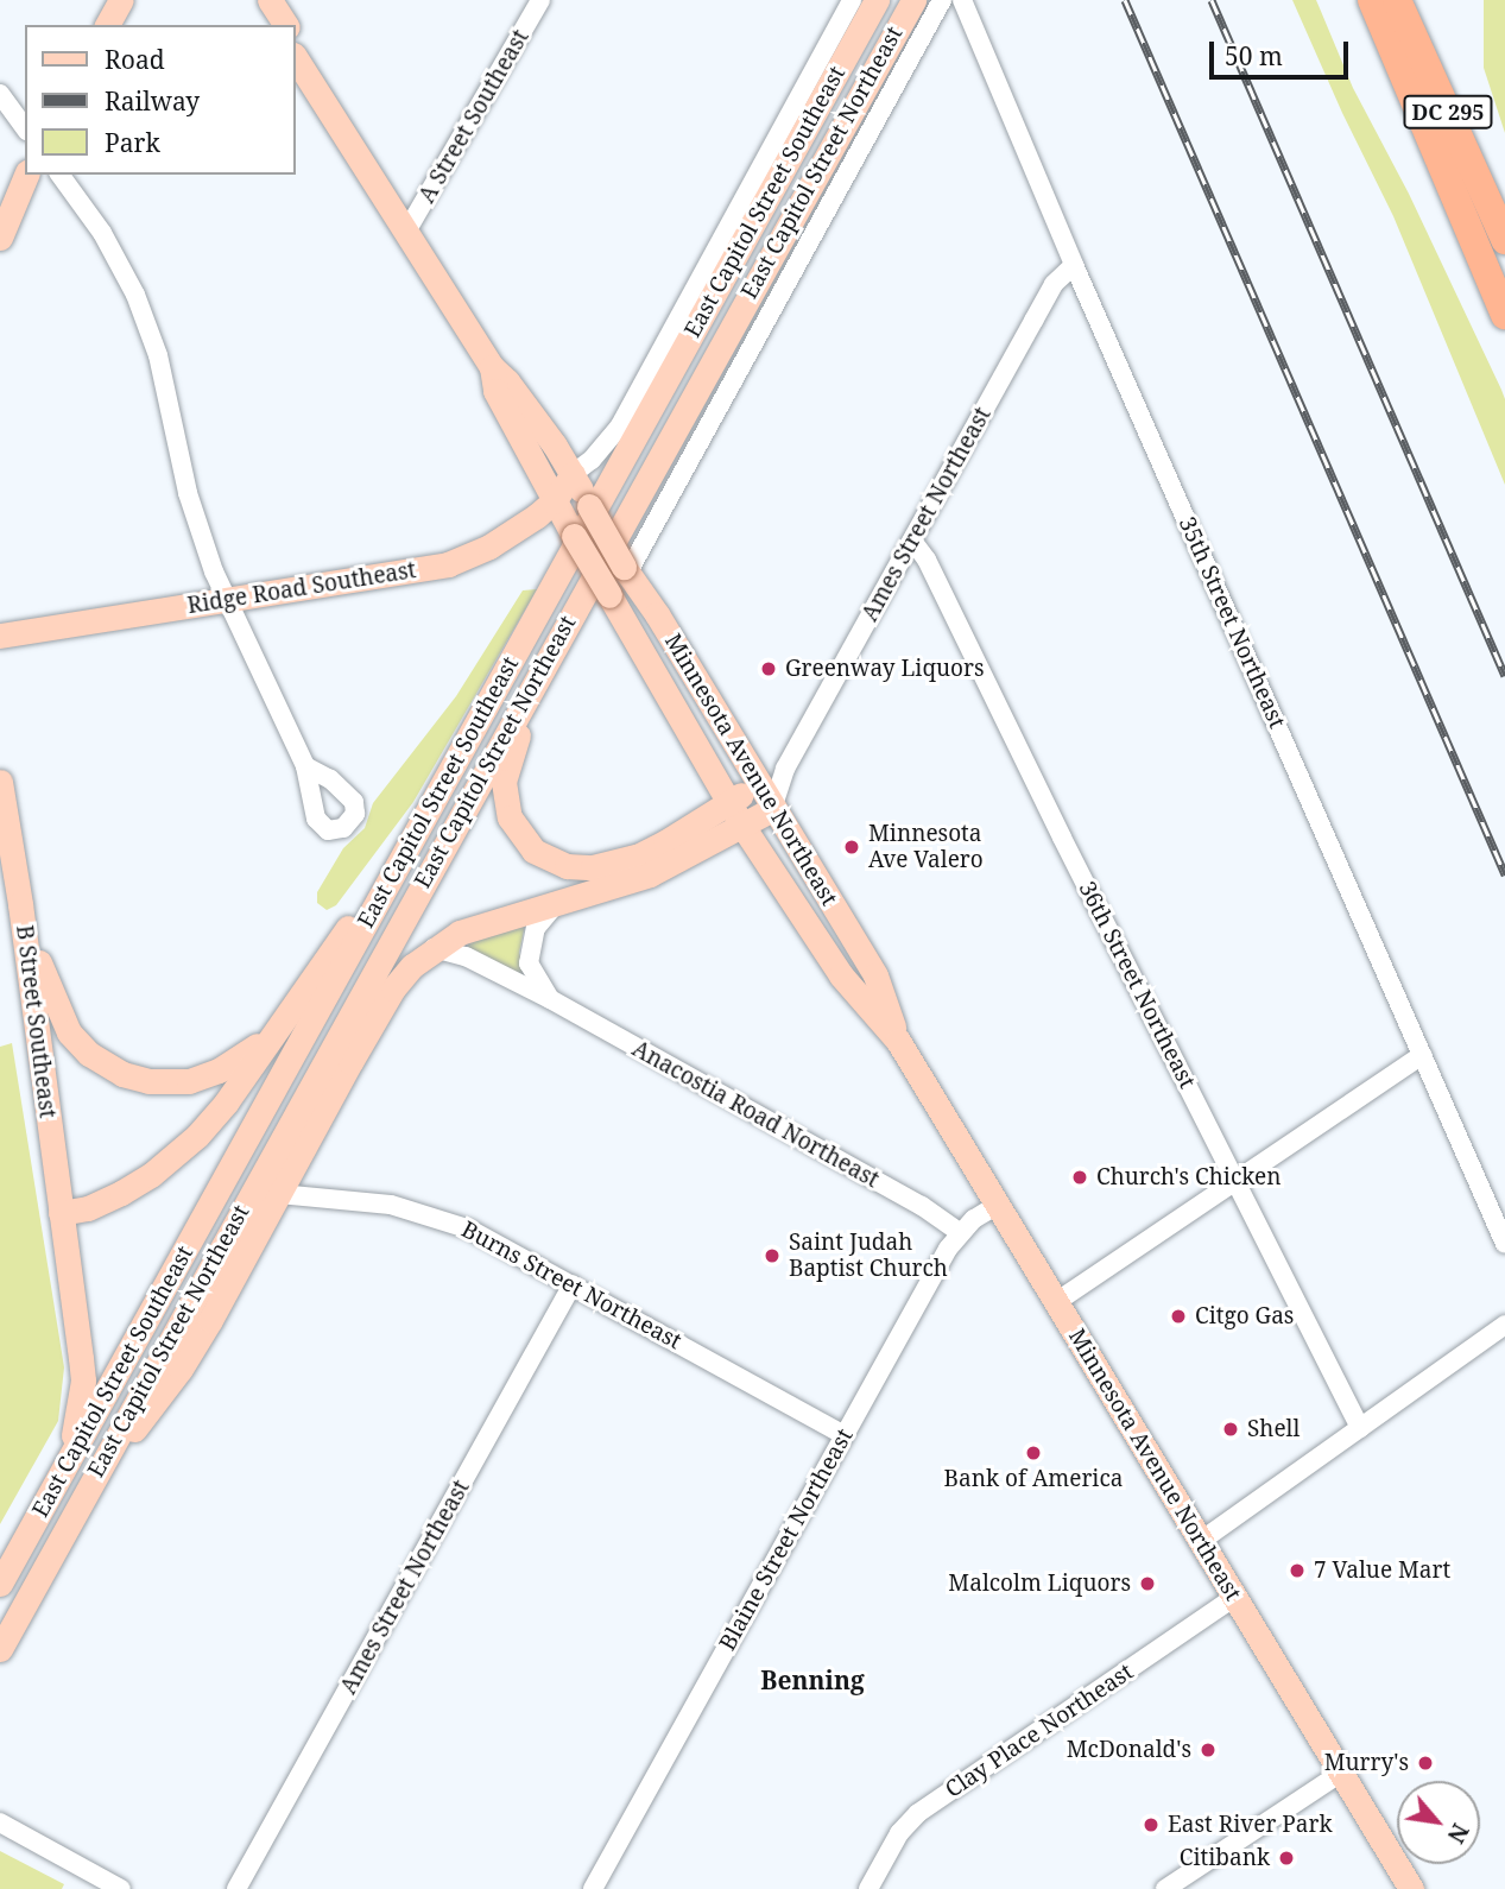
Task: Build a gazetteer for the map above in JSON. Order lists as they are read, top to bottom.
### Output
{
  "streets": {
    "highway": ["DC 295"],
    "main road": [
      "East Capitol Street Northeast",
      "East Capitol Street Southeast",
      "Ridge Road Southeast",
      "Minnesota Avenue Northeast",
      "B Street Southeast"
    ],
    "street": [
      "A Street Southeast",
      "Ames Street Northeast",
      "35th Street Northeast",
      "36th Street Northeast",
      "Anacostia Road Northeast",
      "Burns Street Northeast",
      "Blaine Street Northeast",
      "Clay Place Northeast"
    ]
  },
  "crossings": [
    ["East Capitol Street Northeast", "Minnesota Avenue Northeast"],
    ["East Capitol Street Northeast", "Anacostia Road Northeast"],
    ["East Capitol Street Northeast", "Burns Street Northeast"],
    ["East Capitol Street Southeast", "Ridge Road Southeast"],
    ["East Capitol Street Southeast", "Minnesota Avenue Northeast"],
    ["East Capitol Street Southeast", "B Street Southeast"],
    ["Ames Street Northeast", "35th Street Northeast"],
    ["Ames Street Northeast", "Minnesota Avenue Northeast"],
    ["Ames Street Northeast", "36th Street Northeast"],
    ["Ames Street Northeast", "Burns Street Northeast"],
    ["Ridge Road Southeast", "Minnesota Avenue Northeast"],
    ["Minnesota Avenue Northeast", "Blaine Street Northeast"],
    ["Minnesota Avenue Northeast", "Clay Place Northeast"],
    ["Anacostia Road Northeast", "Blaine Street Northeast"],
    ["Burns Street Northeast", "Blaine Street Northeast"]
  ],
  "districts": ["Benning"],
  "places": [
    "Greenway Liquors",
    "Minnesota Ave Valero",
    "Church's Chicken",
    "Saint Judah Baptist Church",
    "Citgo Gas",
    "Shell",
    "Bank of America",
    "7 Value Mart",
    "Malcolm Liquors",
    "McDonald's",
    "Murry's",
    "East River Park",
    "Citibank"
  ],
  "legend": ["Road", "Railway", "Park"],
  "scale_bar": "50 m",
  "north": "bottom right"
}
